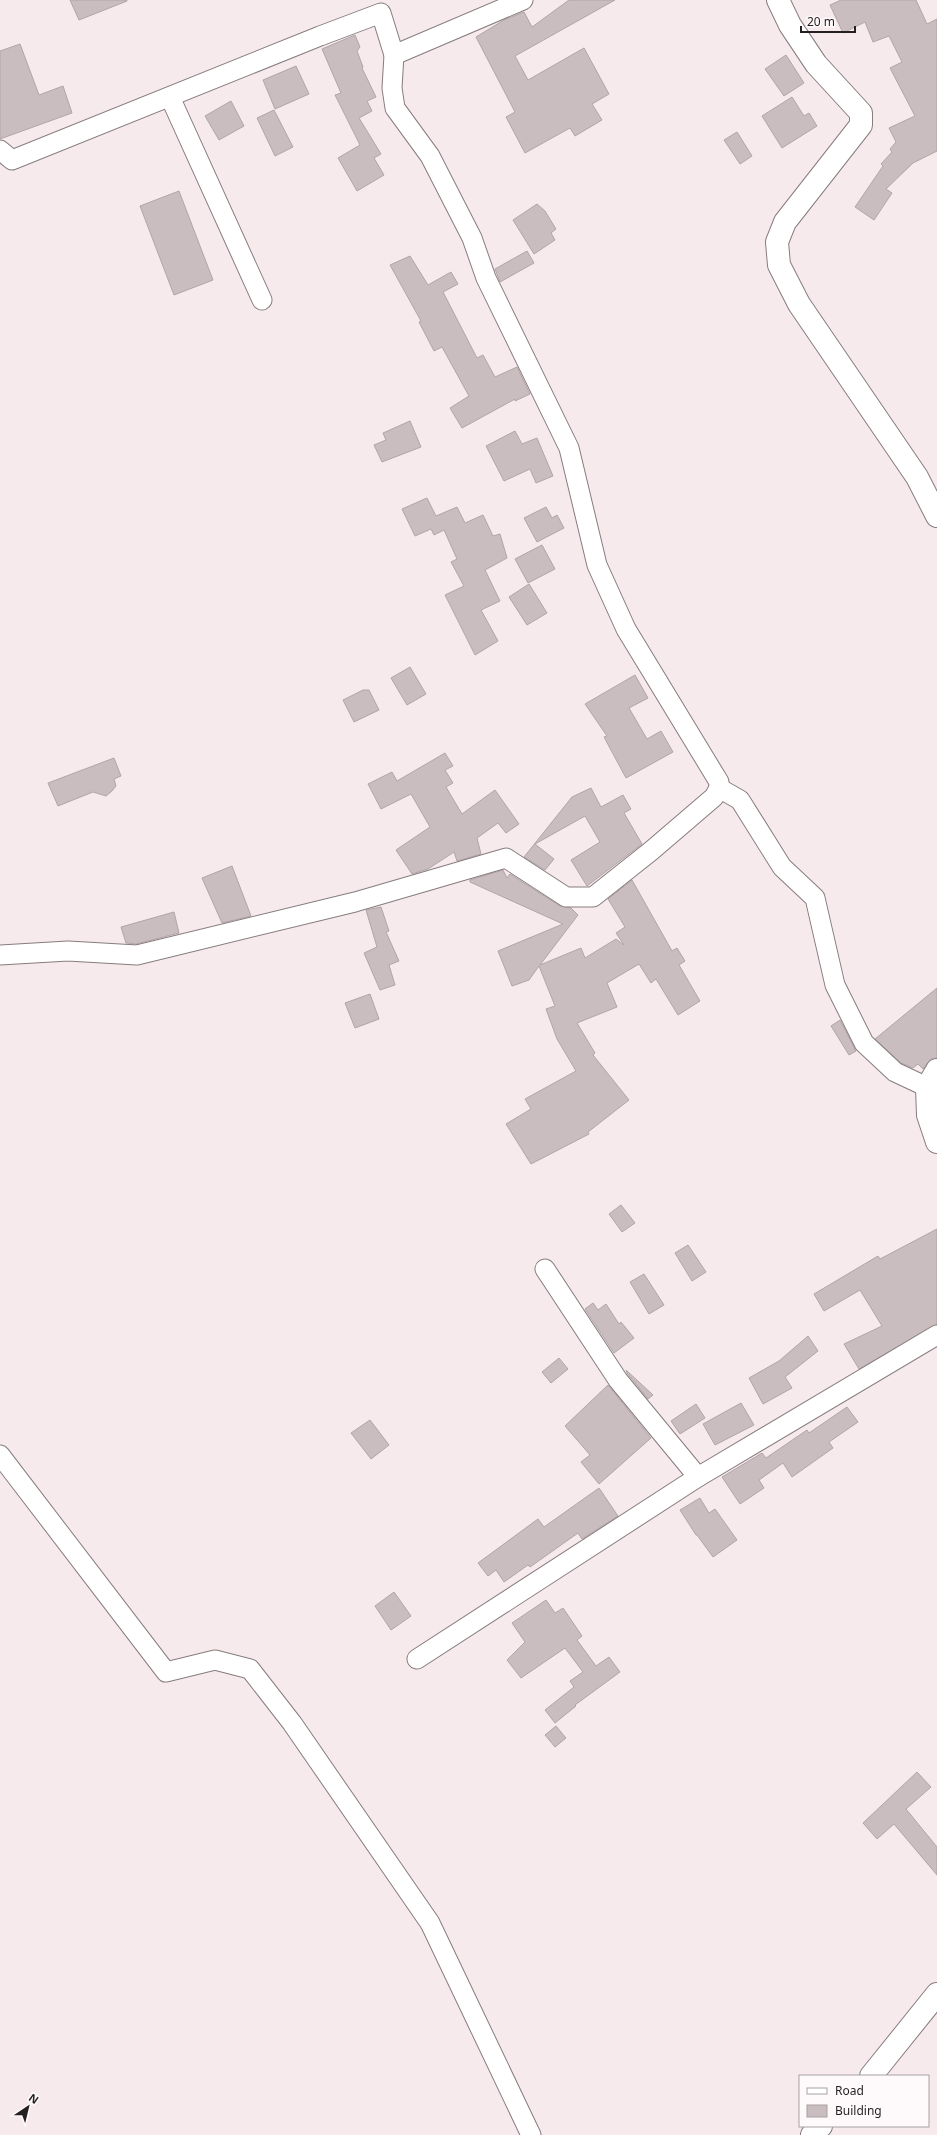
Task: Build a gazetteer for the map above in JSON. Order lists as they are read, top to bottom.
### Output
{
  "legend": ["Road", "Building"],
  "scale_bar": "20 m",
  "north": "top right"
}
